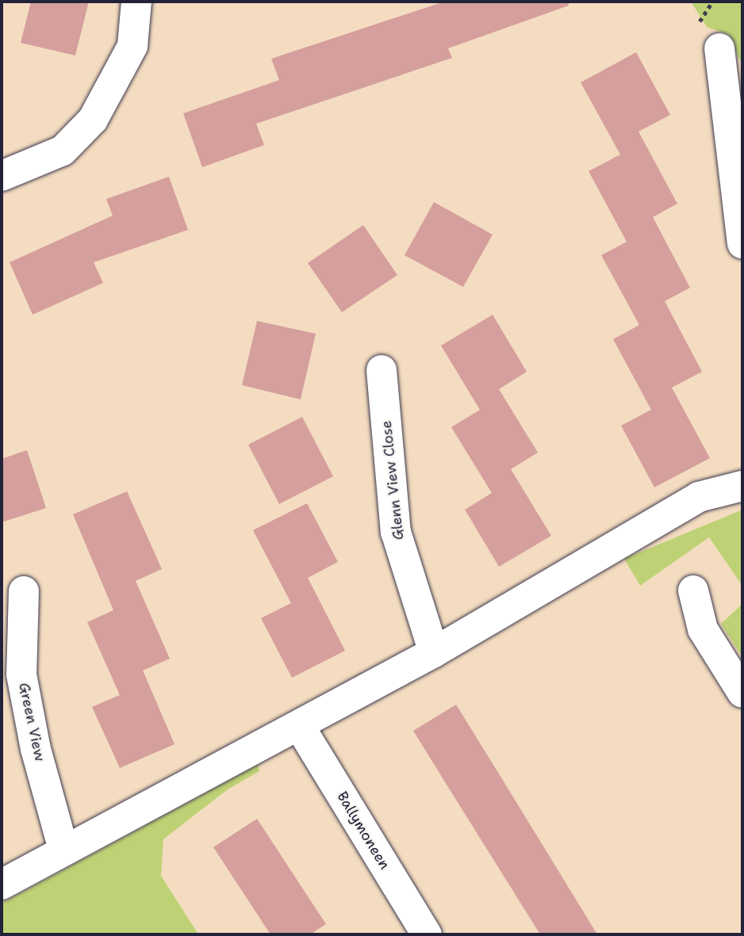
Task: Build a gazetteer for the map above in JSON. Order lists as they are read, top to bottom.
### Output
{
  "streets": {
    "street": ["Glenn View Close", "Green View", "Ballymoneen"]
  }
}
